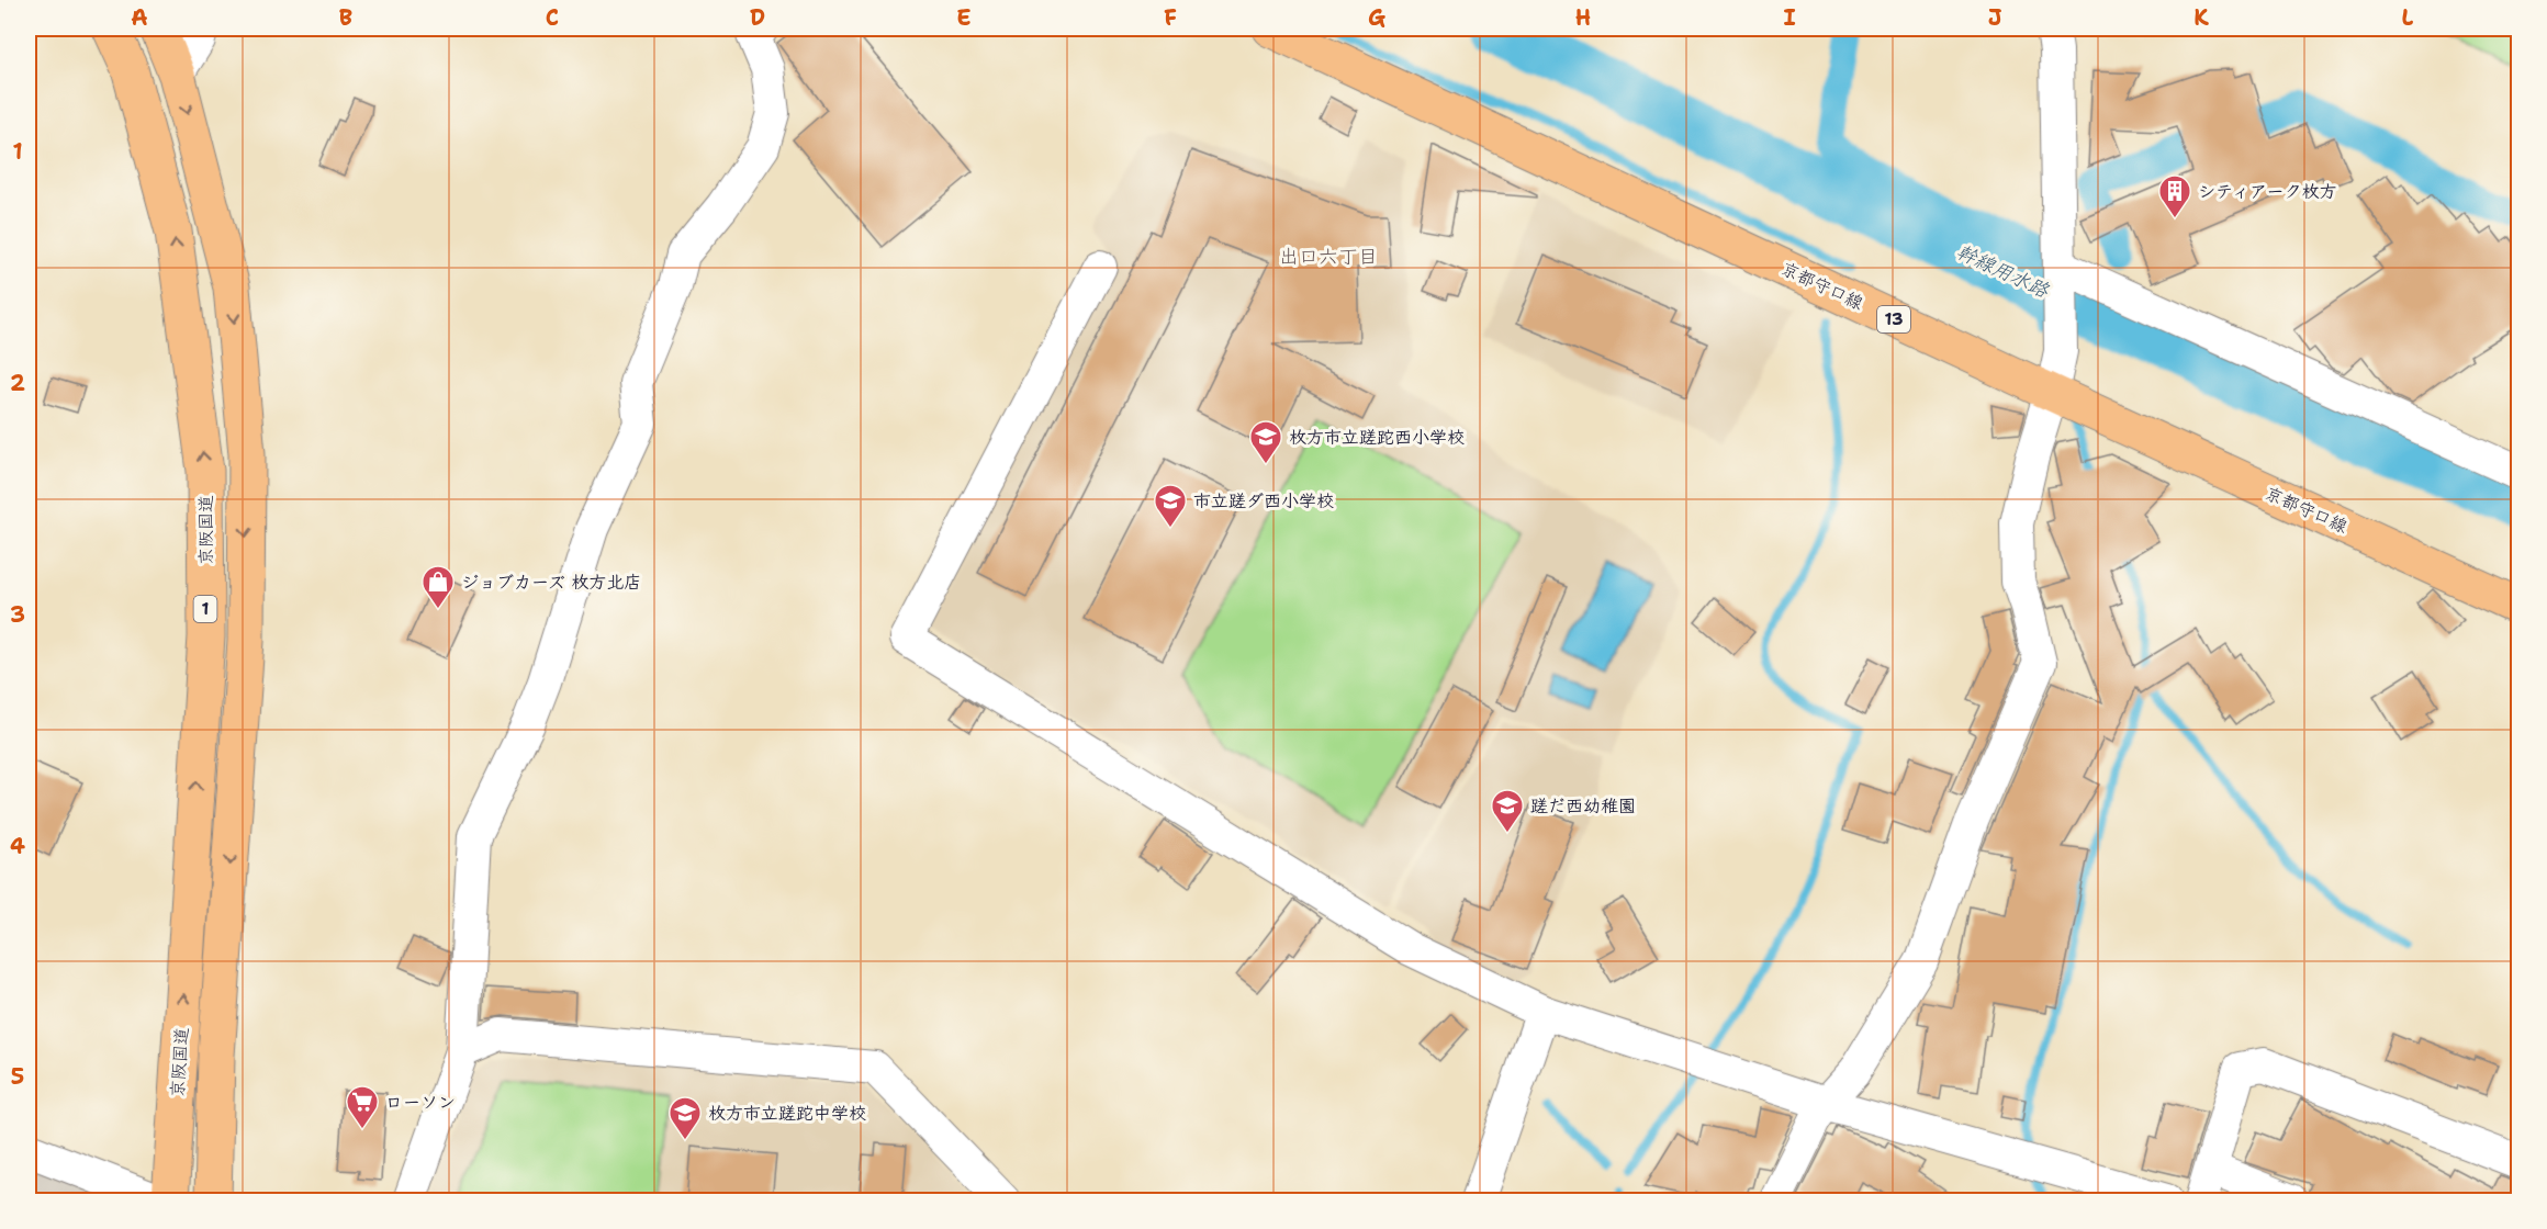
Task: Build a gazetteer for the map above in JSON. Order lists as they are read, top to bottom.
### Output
{
  "streets": {
    "main road": [
      "京都守口線",
      "13",
      "京阪国道",
      "1"
    ]
  },
  "districts": ["出口六丁目"],
  "water": ["幹線用水路"],
  "places": {
    "building": ["シティアーク枚方"],
    "school or university": [
      "枚方市立蹉跎西小学校",
      "市立蹉ダ西小学校",
      "蹉だ西幼稚園",
      "枚方市立蹉跎中学校"
    ],
    "shop": ["ジョブカーズ 枚方北店"],
    "supermarket": ["ローソン"]
  },
  "grid": {
    "columns": [
      "A",
      "B",
      "C",
      "D",
      "E",
      "F",
      "G",
      "H",
      "I",
      "J",
      "K",
      "L"
    ],
    "rows": [
      "1",
      "2",
      "3",
      "4",
      "5"
    ]
  }
}
